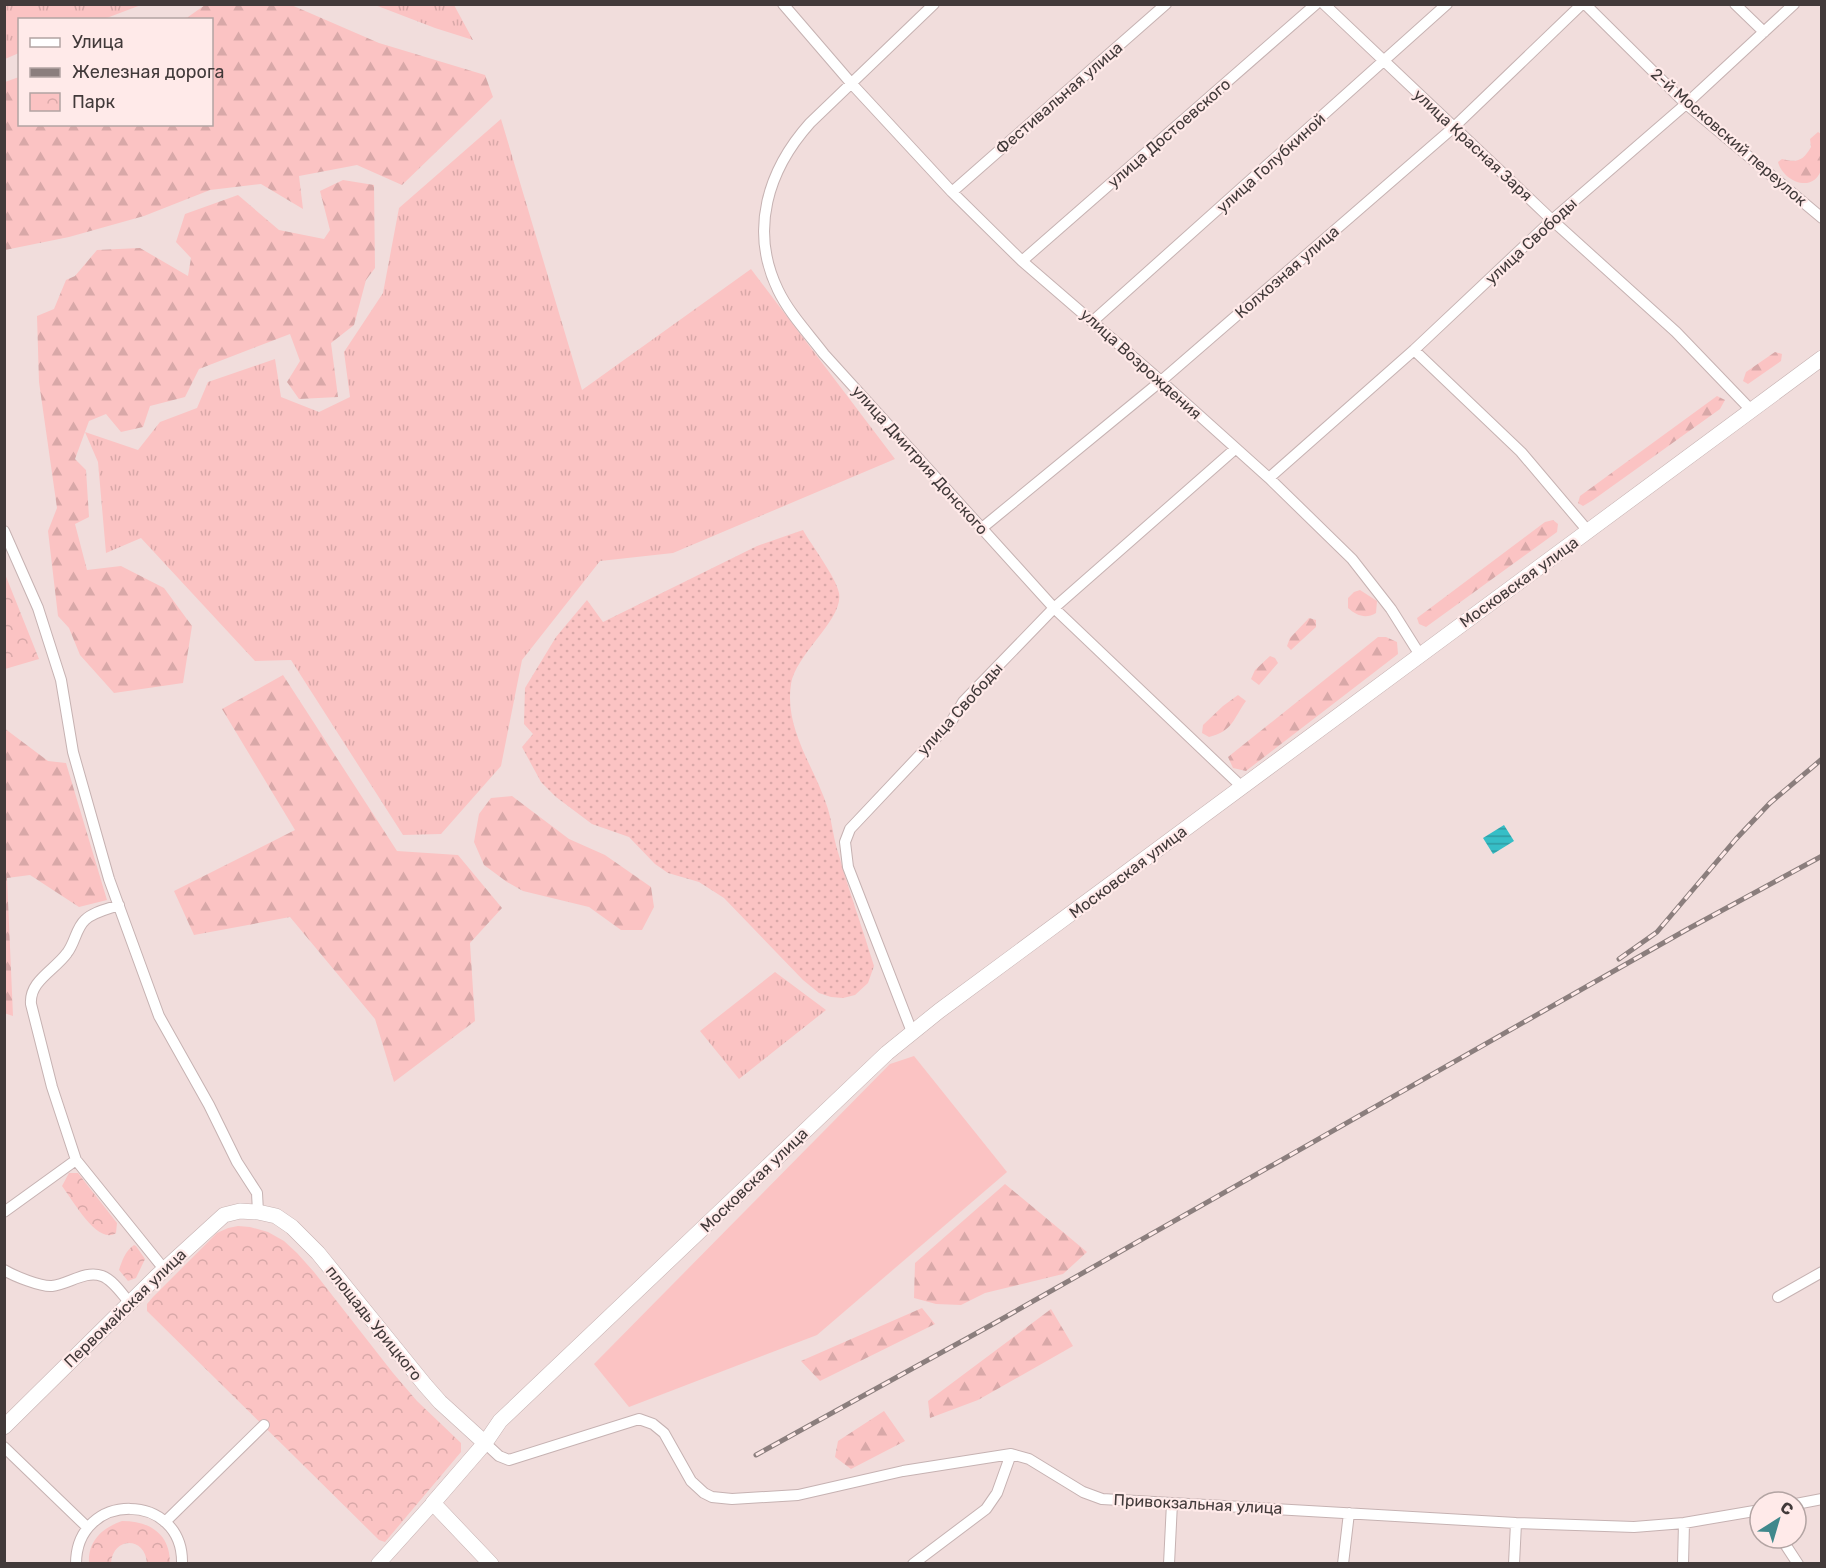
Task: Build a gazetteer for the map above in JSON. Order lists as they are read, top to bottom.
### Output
{
  "streets": {
    "main road": ["Московская улица", "Первомайская улица", "площадь Урицкого"],
    "street": [
      "Фестивальная улица",
      "улица Достоевского",
      "2-й Московский переулок",
      "улица Красная Заря",
      "улица Голубкиной",
      "улица Свободы",
      "Колхозная улица",
      "улица Возрождения",
      "улица Дмитрия Донского",
      "Привокзальная улица"
    ]
  },
  "crossings": [
    ["Фестивальная улица", "улица Возрождения"],
    ["улица Достоевского", "улица Возрождения"],
    ["2-й Московский переулок", "улица Свободы"],
    ["2-й Московский переулок", "Колхозная улица"],
    ["улица Красная Заря", "улица Голубкиной"],
    ["улица Красная Заря", "улица Свободы"],
    ["улица Красная Заря", "Колхозная улица"],
    ["улица Красная Заря", "Московская улица"],
    ["улица Голубкиной", "улица Возрождения"],
    ["улица Свободы", "улица Возрождения"],
    ["улица Свободы", "улица Дмитрия Донского"],
    ["улица Свободы", "Московская улица"],
    ["Колхозная улица", "улица Возрождения"],
    ["Колхозная улица", "улица Дмитрия Донского"],
    ["улица Возрождения", "улица Дмитрия Донского"],
    ["улица Возрождения", "Московская улица"],
    ["улица Дмитрия Донского", "Московская улица"],
    ["Московская улица", "площадь Урицкого"],
    ["Первомайская улица", "площадь Урицкого"]
  ],
  "legend": ["Улица", "Железная дорога", "Парк"],
  "north": "top right"
}
